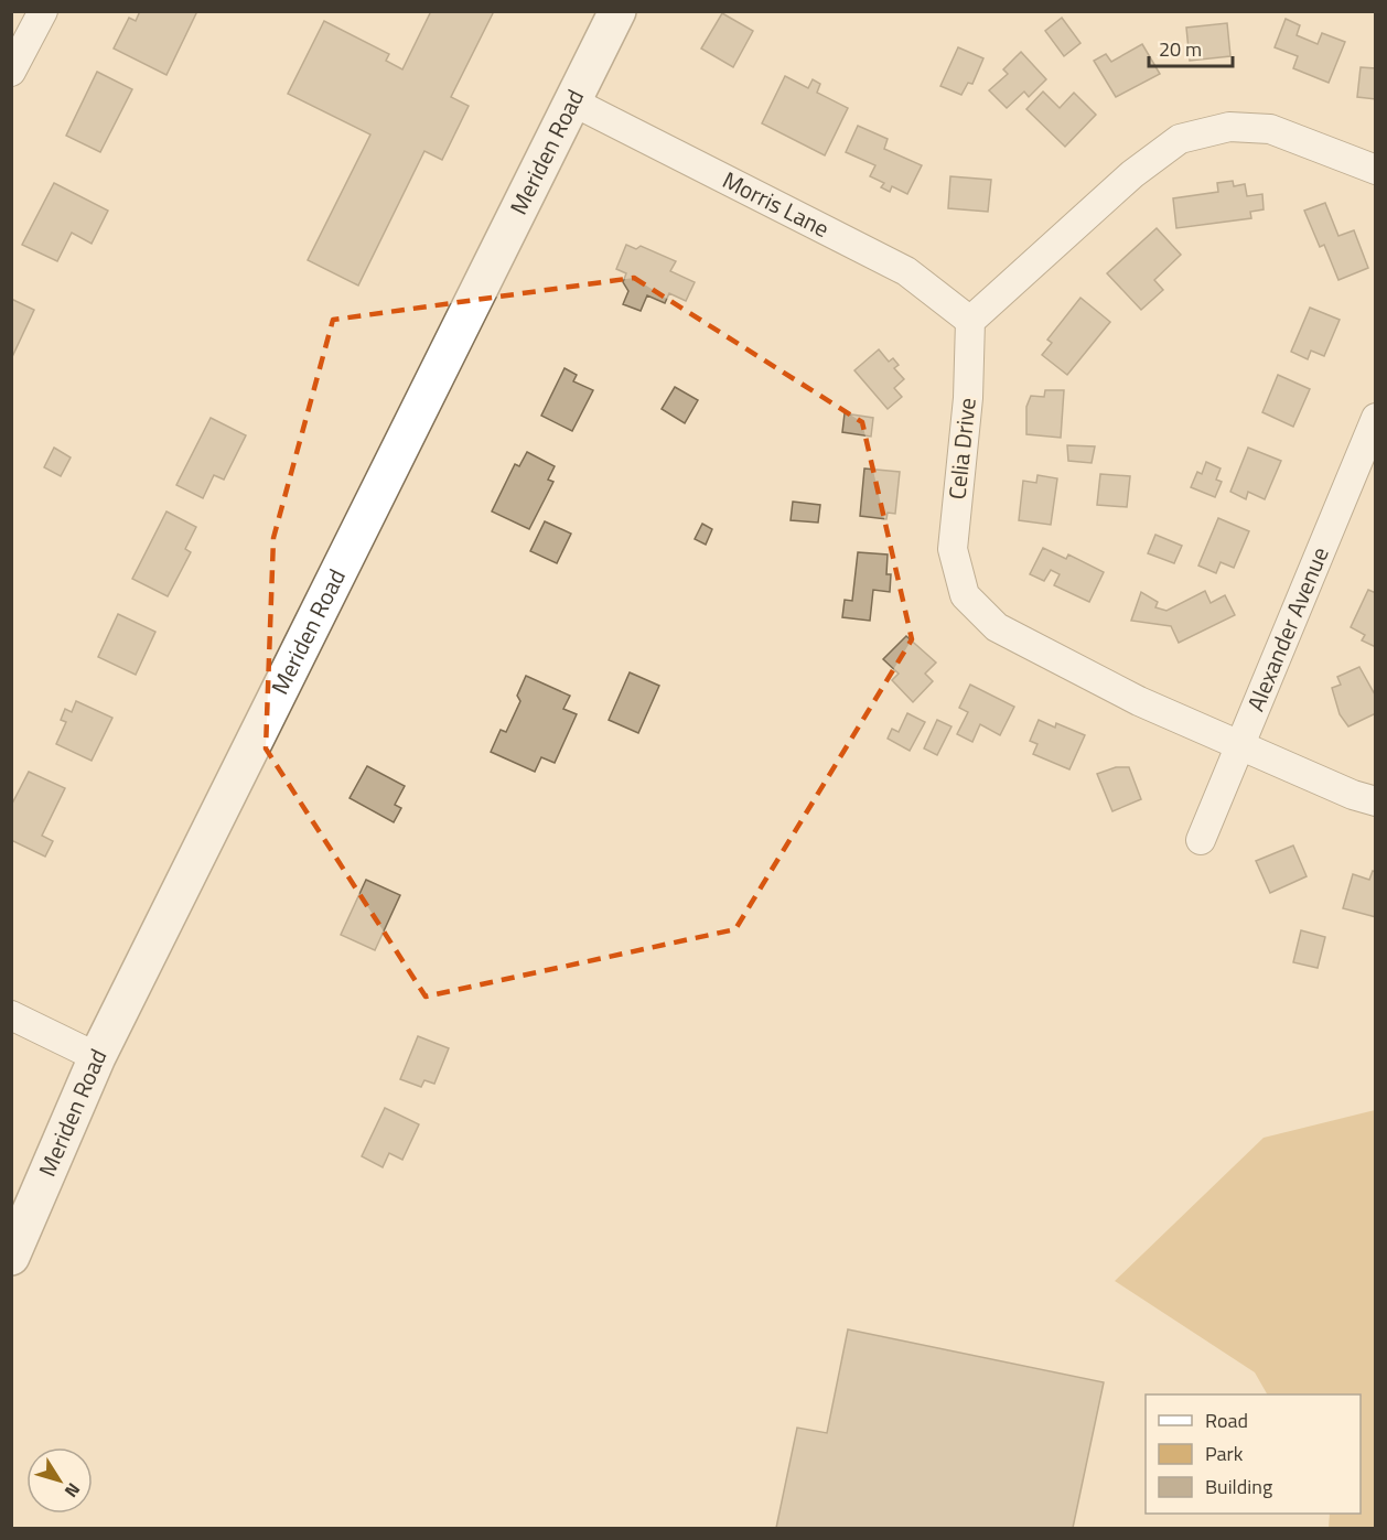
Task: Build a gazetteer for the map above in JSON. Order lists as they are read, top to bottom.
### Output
{
  "streets": {
    "main road": ["Meriden Road"],
    "street": ["Morris Lane", "Celia Drive", "Alexander Avenue"]
  },
  "crossings": [
    ["Meriden Road", "Morris Lane"],
    ["Morris Lane", "Celia Drive"],
    ["Celia Drive", "Alexander Avenue"]
  ],
  "legend": ["Road", "Park", "Building"],
  "scale_bar": "20 m",
  "north": "bottom right"
}
